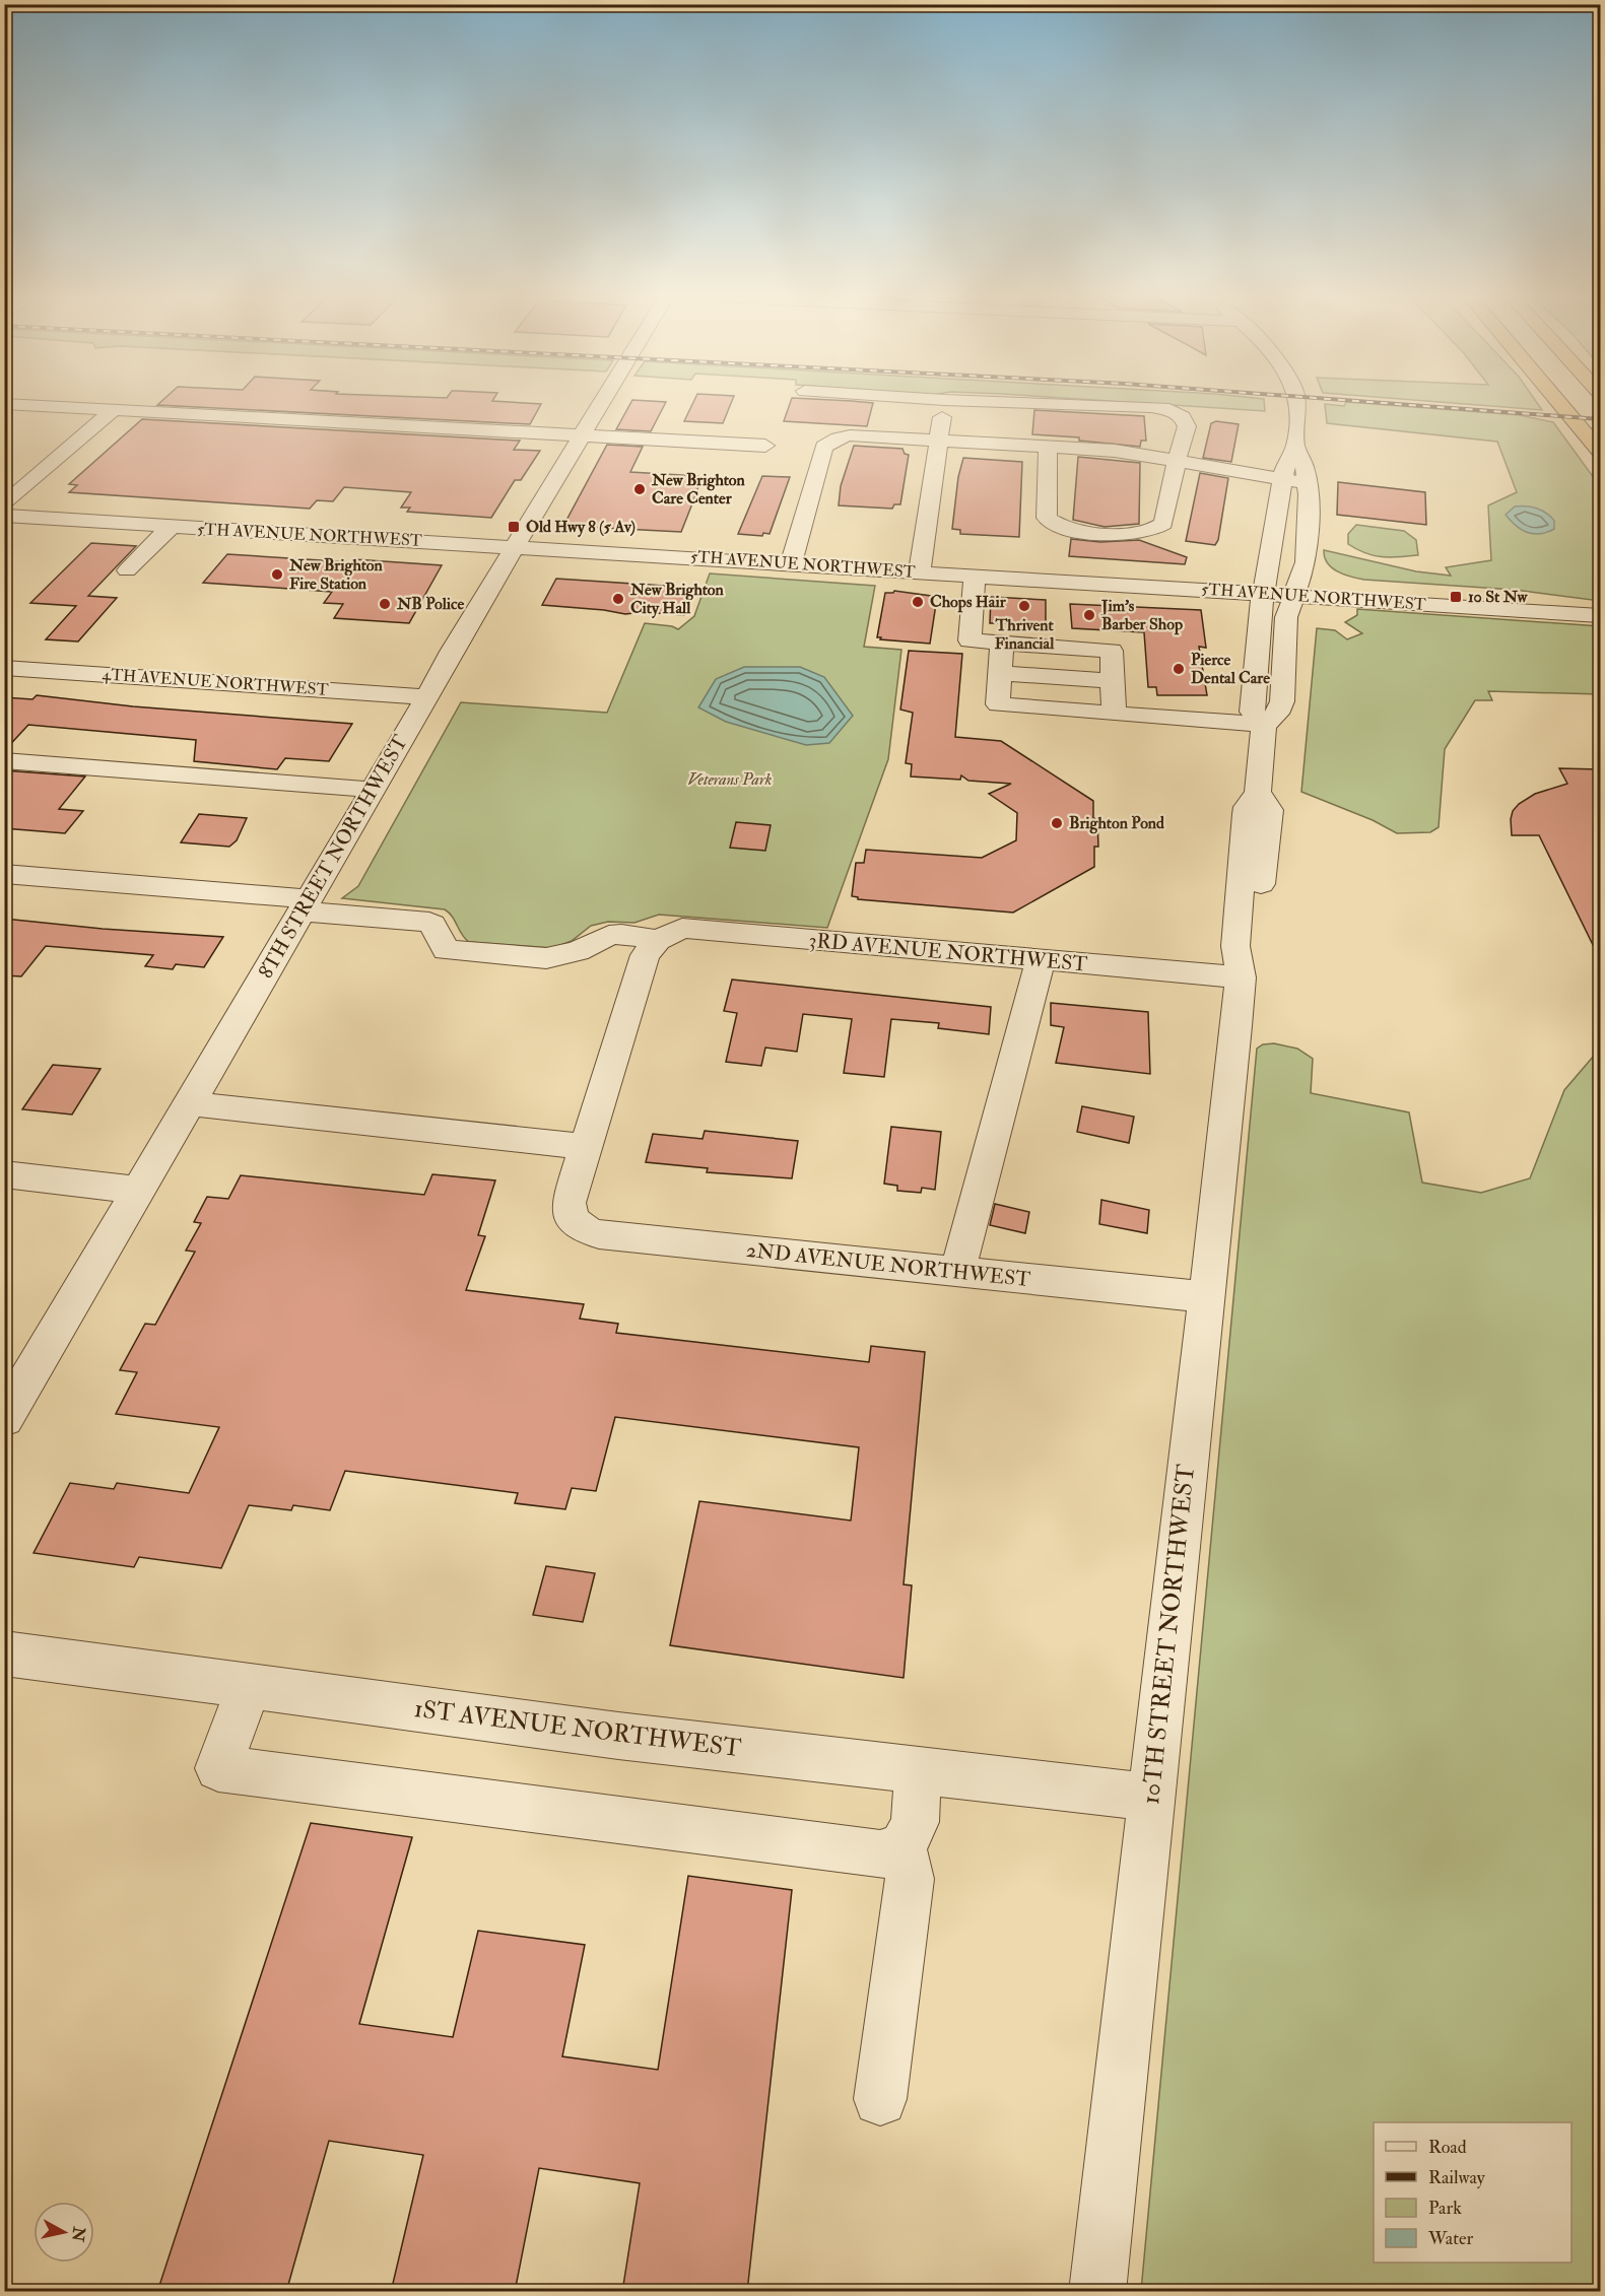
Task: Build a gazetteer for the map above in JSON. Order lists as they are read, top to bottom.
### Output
{
  "streets": {
    "street": [
      "5TH AVENUE NORTHWEST",
      "4TH AVENUE NORTHWEST",
      "8TH STREET NORTHWEST",
      "3RD AVENUE NORTHWEST",
      "2ND AVENUE NORTHWEST",
      "10TH STREET NORTHWEST",
      "1ST AVENUE NORTHWEST"
    ]
  },
  "crossings": [
    ["5TH AVENUE NORTHWEST", "8TH STREET NORTHWEST"],
    ["4TH AVENUE NORTHWEST", "8TH STREET NORTHWEST"],
    ["3RD AVENUE NORTHWEST", "10TH STREET NORTHWEST"],
    ["2ND AVENUE NORTHWEST", "10TH STREET NORTHWEST"],
    ["10TH STREET NORTHWEST", "1ST AVENUE NORTHWEST"]
  ],
  "parks": ["Veterans Park"],
  "places": {
    "other": [
      "New Brighton Care Center",
      "New Brighton Fire Station",
      "New Brighton City Hall",
      "Chops Hair",
      "NB Police",
      "Thrivent Financial",
      "Jim's Barber Shop",
      "Pierce Dental Care",
      "Brighton Pond"
    ],
    "transit": ["Old Hwy 8 (5 Av)", "10 St Nw"]
  },
  "legend": [
    "Road",
    "Railway",
    "Park",
    "Water"
  ],
  "north": "right"
}
